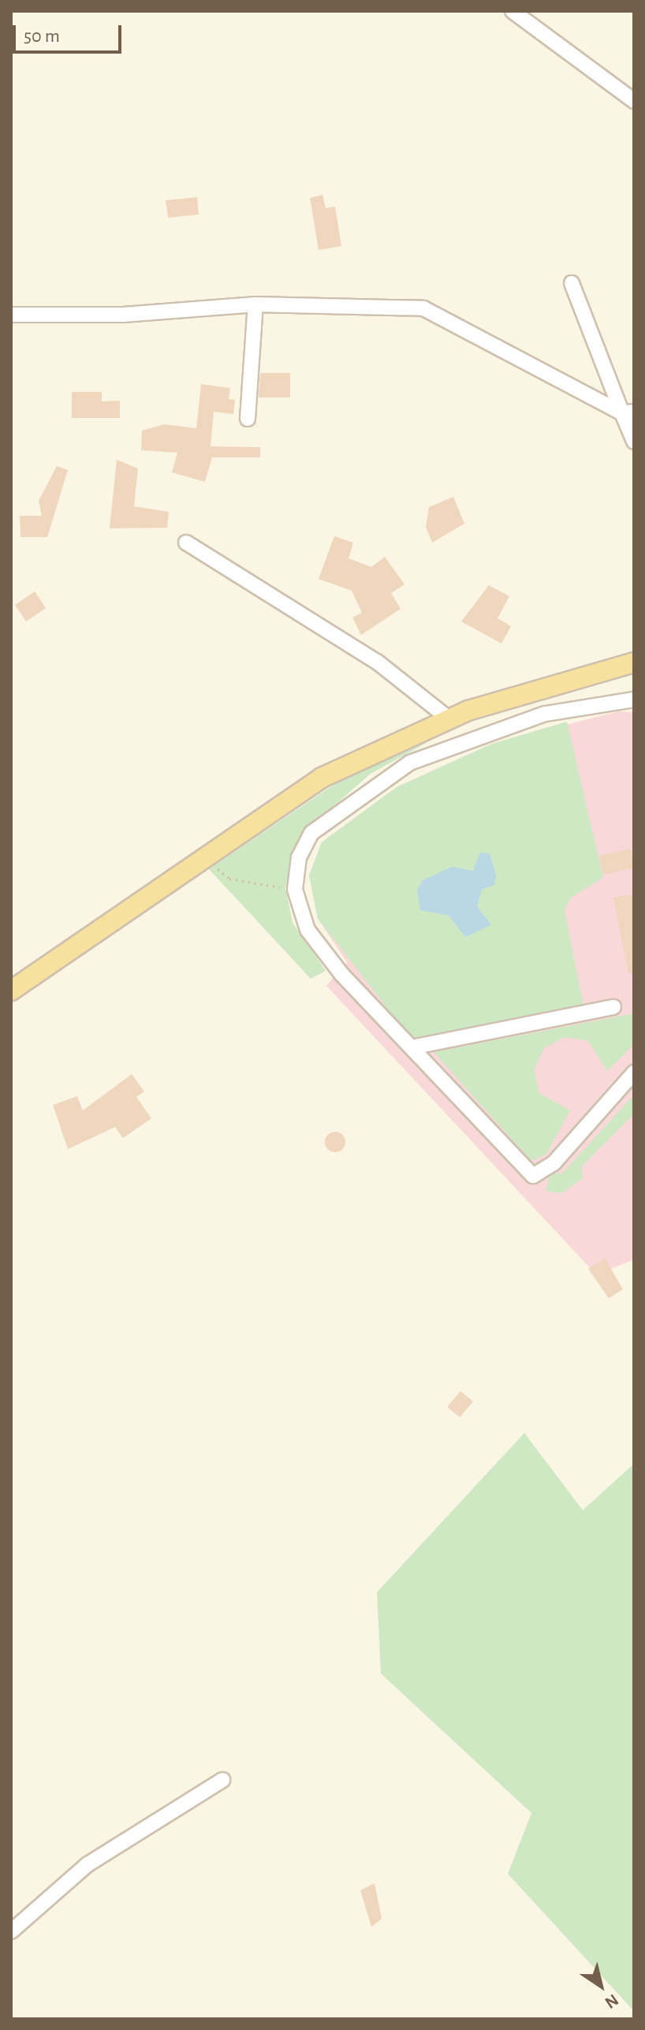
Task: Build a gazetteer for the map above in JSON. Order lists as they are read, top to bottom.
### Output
{
  "scale_bar": "50 m",
  "north": "bottom right"
}
